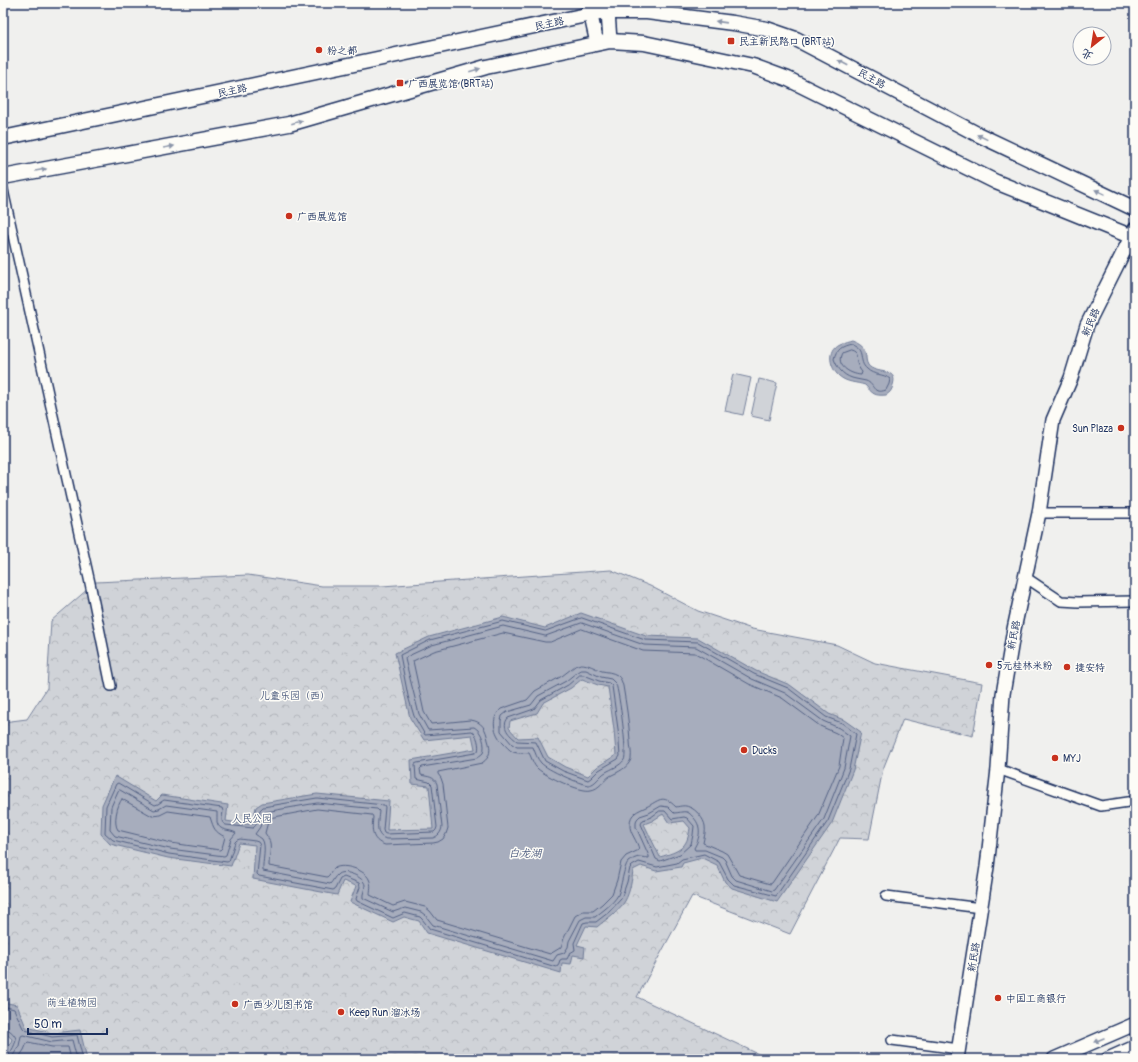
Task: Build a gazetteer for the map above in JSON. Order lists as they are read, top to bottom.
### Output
{
  "streets": {
    "main road": ["民主路", "新民路"]
  },
  "water": ["白龙湖"],
  "parks": ["儿童乐园（西）", "人民公园", "荫生植物园"],
  "places": {
    "transit": ["民主新民路口 (BRT站)", "广西展览馆 (BRT站)"],
    "other": [
      "粉之都",
      "广西展览馆",
      "Sun Plaza",
      "5元桂林米粉",
      "捷安特",
      "Ducks",
      "MYJ",
      "中国工商银行",
      "广西少儿图书馆",
      "Keep Run 溜冰场"
    ]
  },
  "scale_bar": "50 m",
  "north": "bottom left"
}
